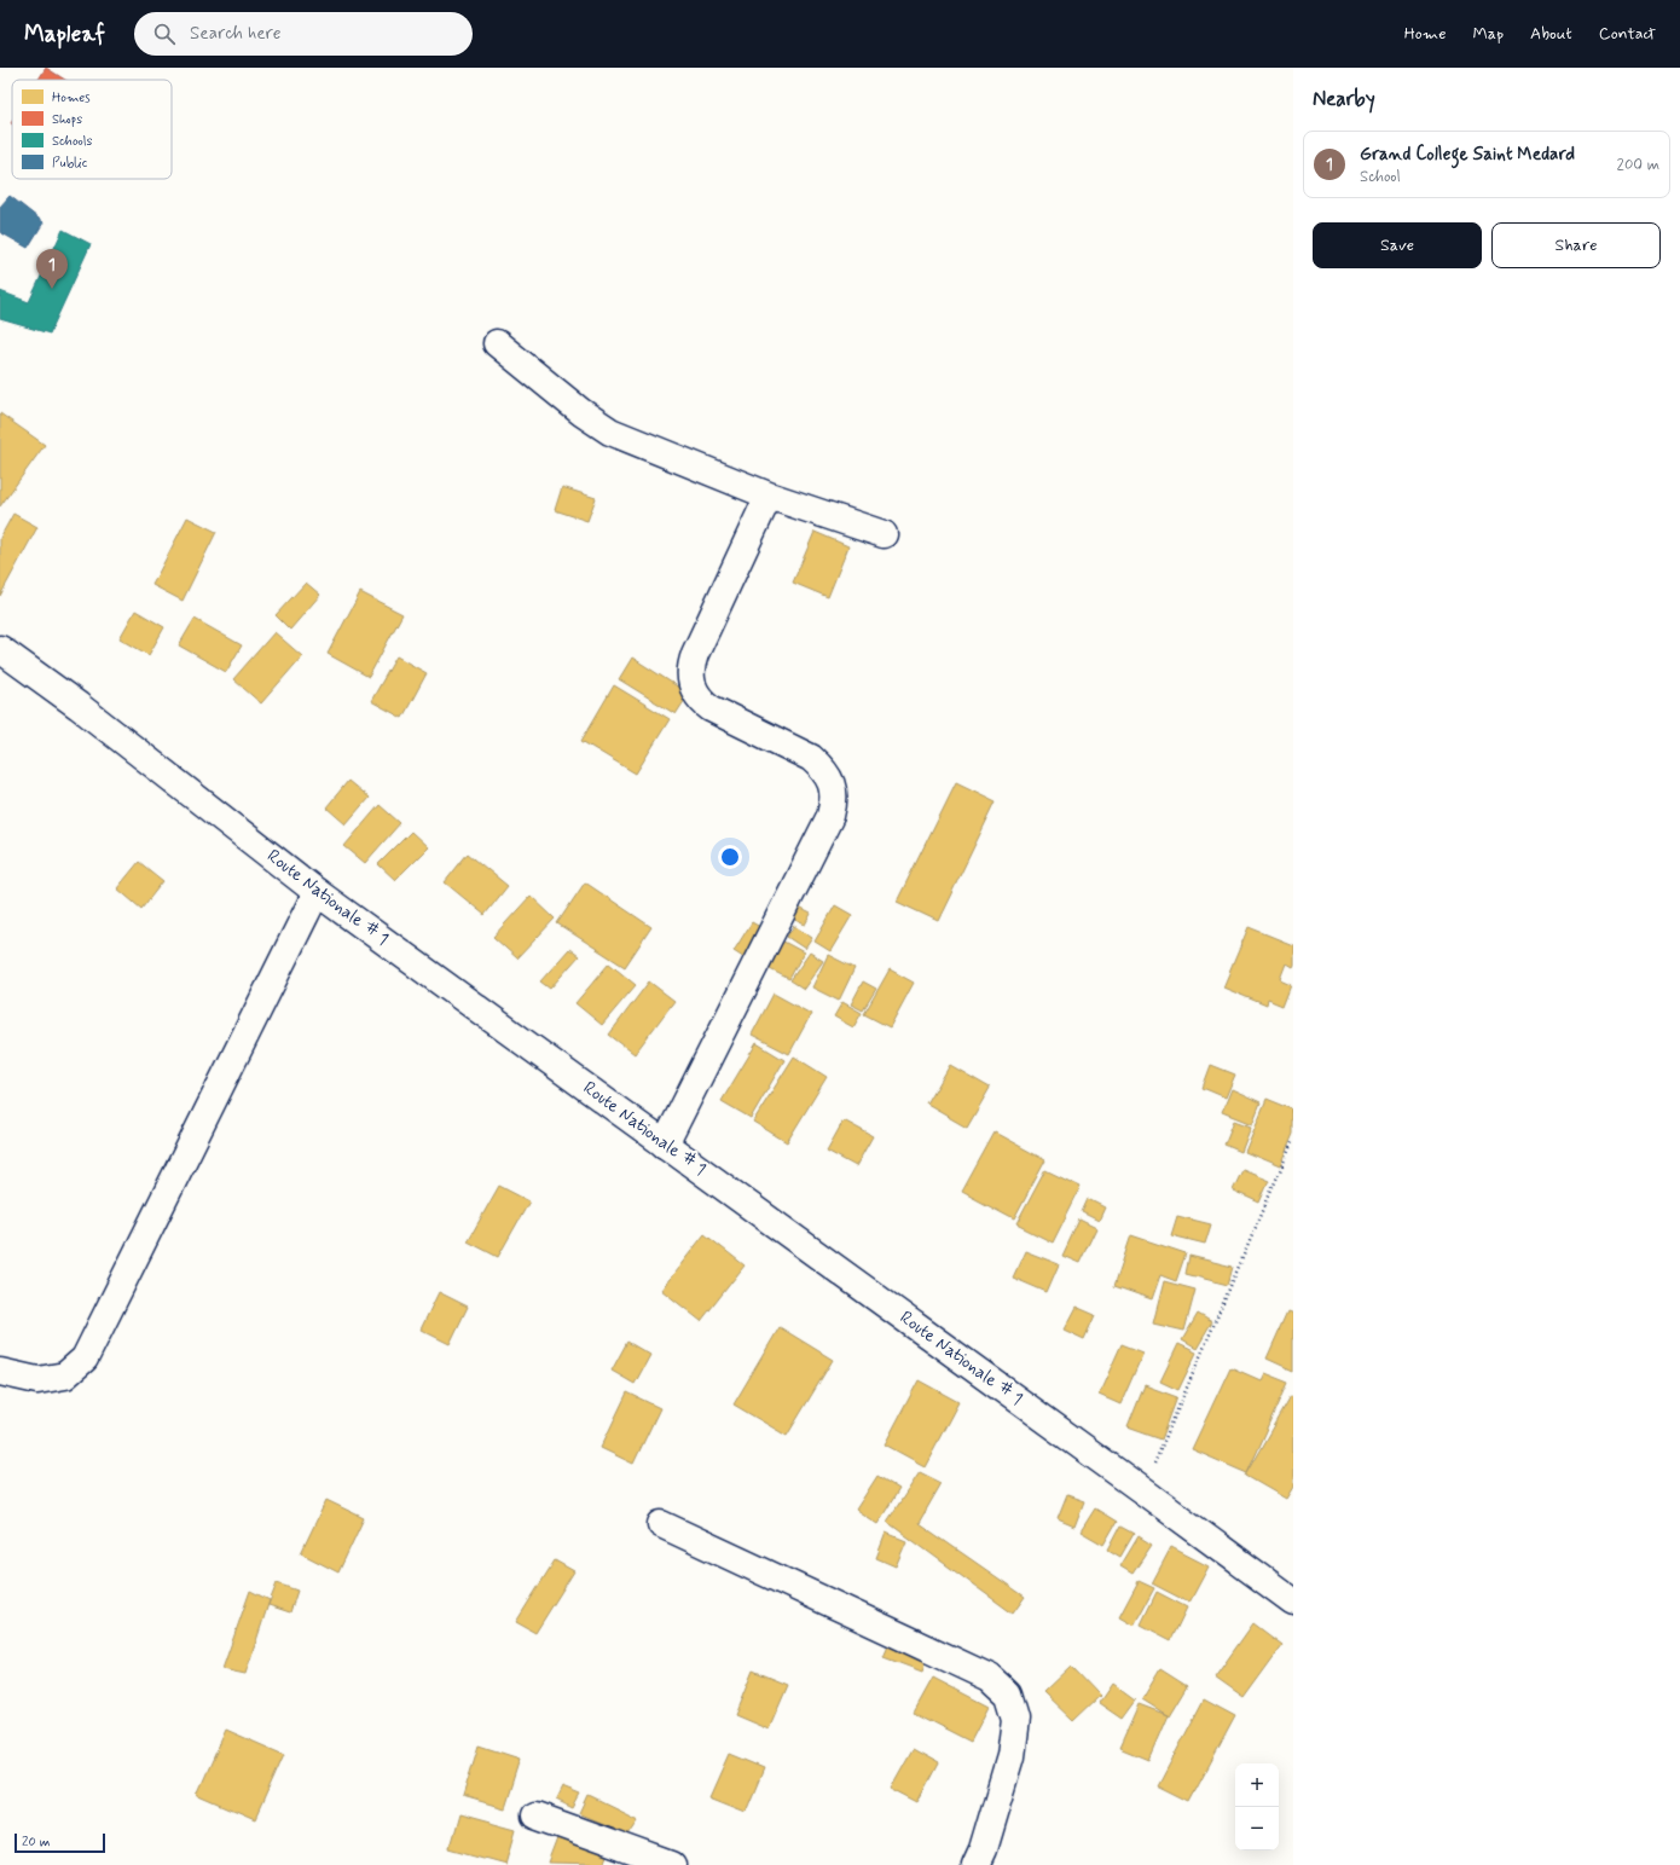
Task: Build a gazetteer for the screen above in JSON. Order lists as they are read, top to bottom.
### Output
{
  "streets": {
    "street": ["Route Nationale # 1"]
  },
  "legend": [
    "Homes",
    "Shops",
    "Schools",
    "Public"
  ],
  "scale_bar": "20 m",
  "page": {
    "header": "Mapleaf",
    "search": "Search here",
    "nav": [
      "Home",
      "Map",
      "About",
      "Contact"
    ],
    "heading": "Nearby",
    "list": [
      {
        "mark": "1",
        "name": "Grand College Saint Medard",
        "note": "School",
        "value": "200 m"
      }
    ],
    "buttons": ["Save", "Share"],
    "pins": "1",
    "map_buttons": ["+", "−"],
    "scale": "20 m"
  }
}
